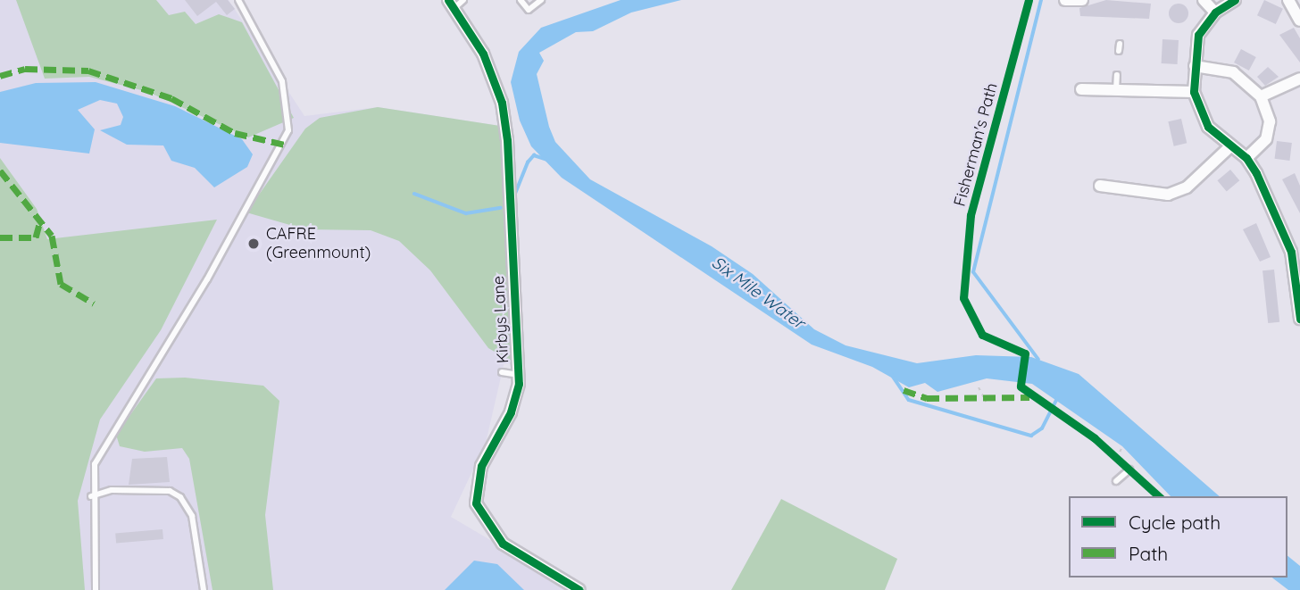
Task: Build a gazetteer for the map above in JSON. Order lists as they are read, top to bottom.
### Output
{
  "streets": {
    "street": ["Kirbys Lane"],
    "cycle path": ["Fisherman's Path"]
  },
  "water": ["Six Mile Water"],
  "places": ["CAFRE (Greenmount)"],
  "legend": ["Cycle path", "Path"]
}
